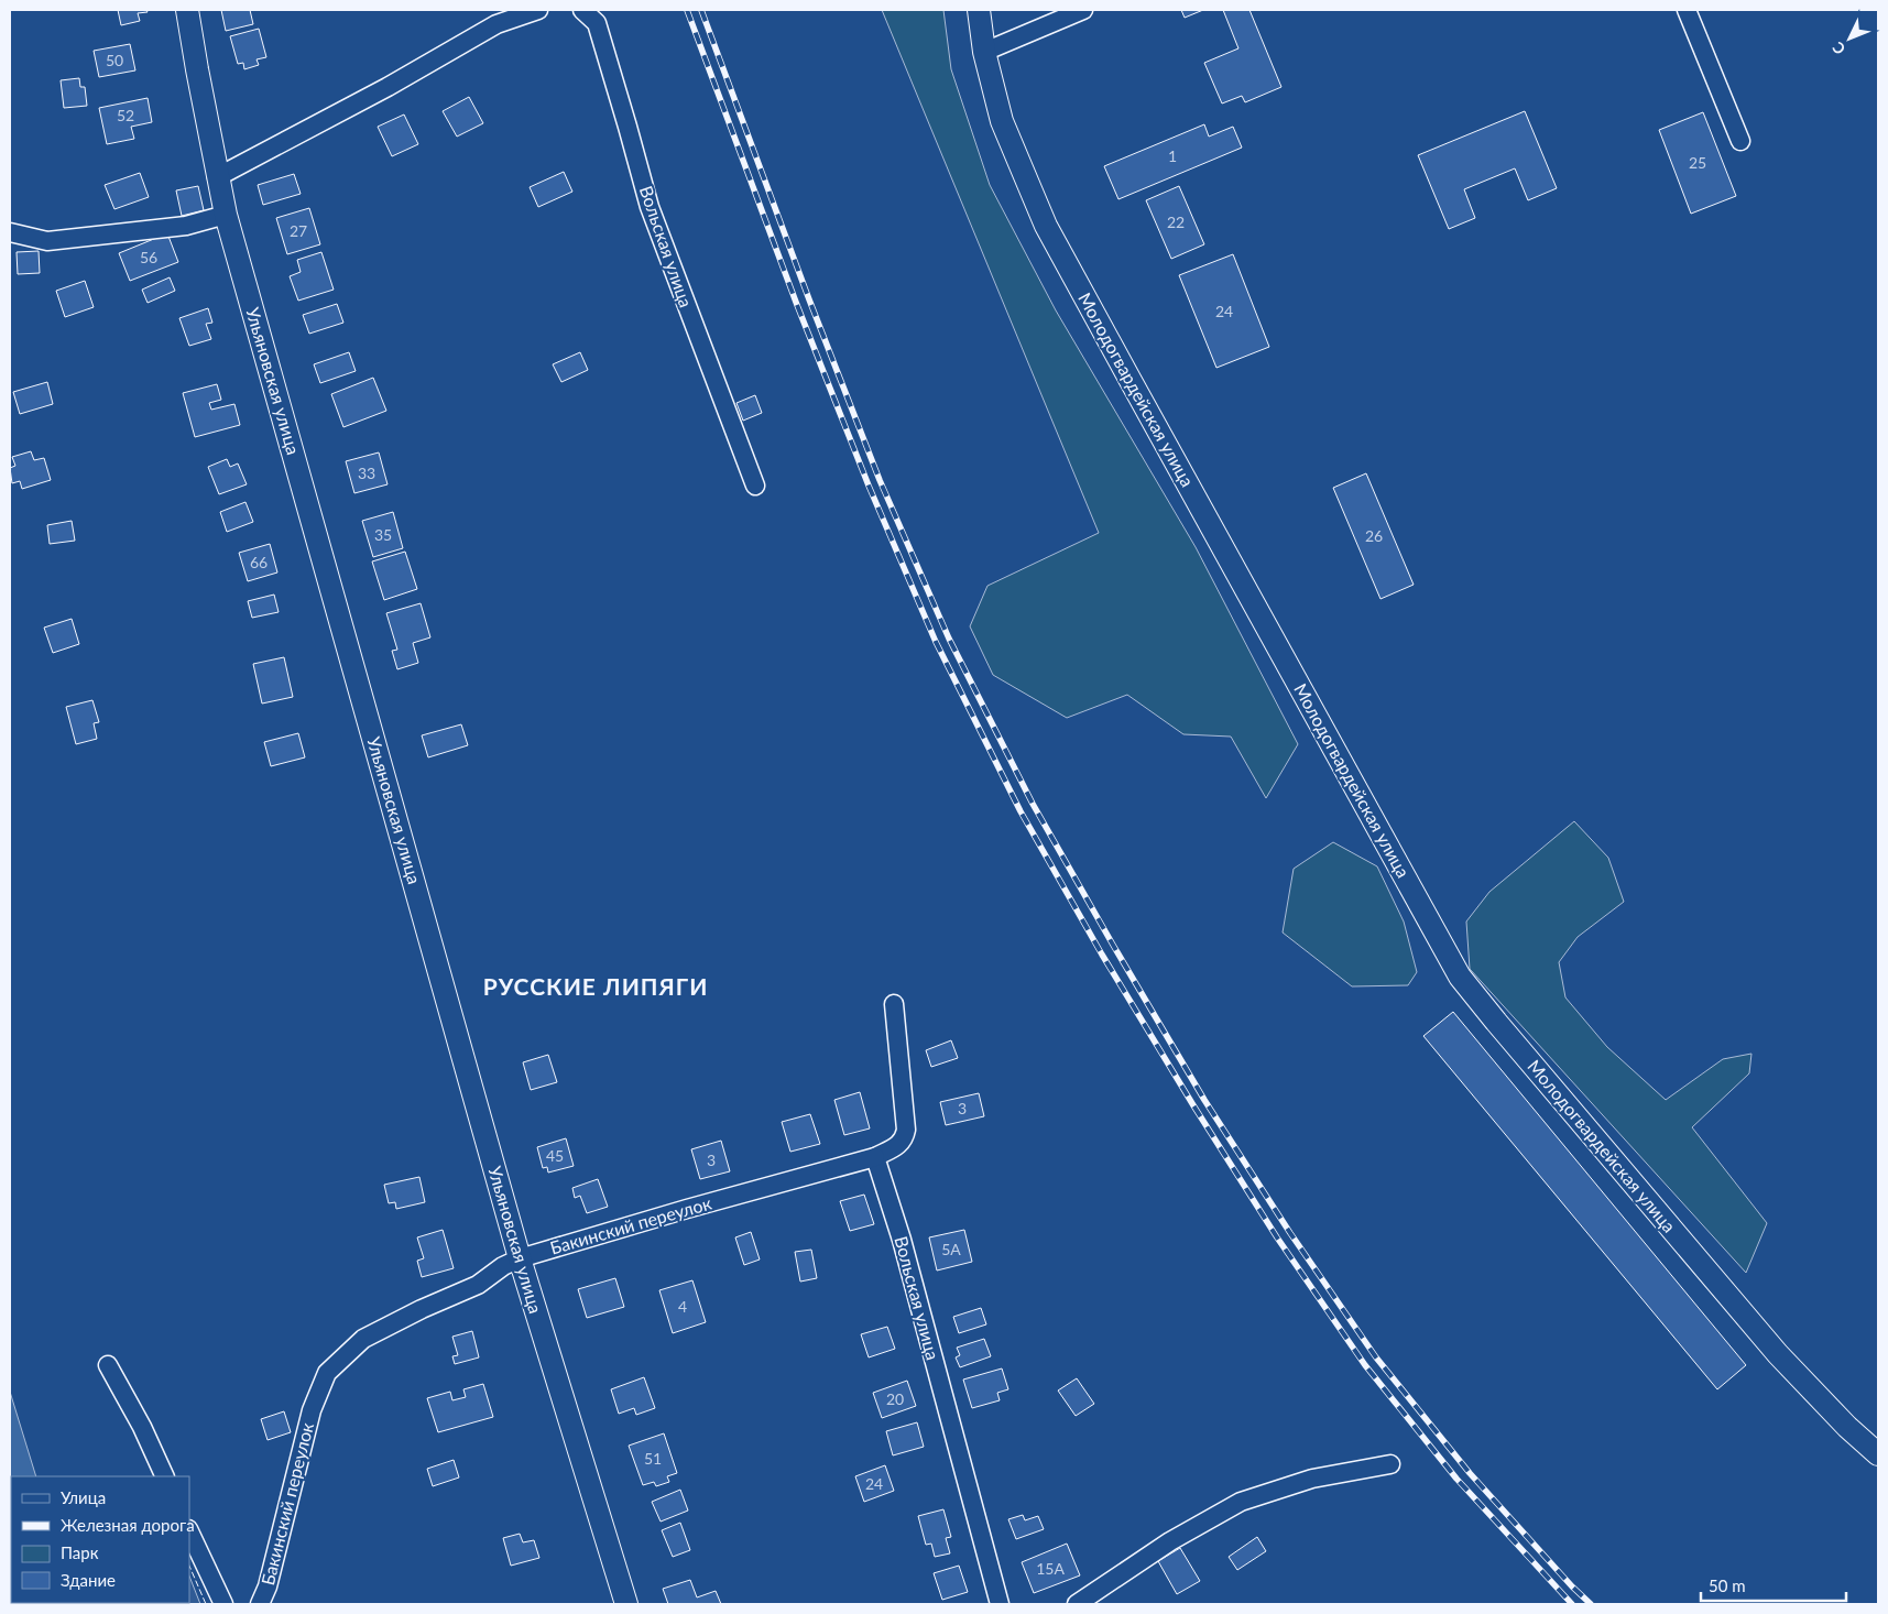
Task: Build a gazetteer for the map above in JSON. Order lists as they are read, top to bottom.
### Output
{
  "streets": {
    "street": [
      "Вольская улица",
      "Ульяновская улица",
      "Молодогвардейская улица",
      "Бакинский переулок"
    ]
  },
  "crossings": [
    ["Вольская улица", "Бакинский переулок"],
    ["Ульяновская улица", "Бакинский переулок"]
  ],
  "districts": ["РУССКИЕ ЛИПЯГИ"],
  "house_numbers": [
    "50",
    "52",
    "1",
    "25",
    "22",
    "27",
    "56",
    "24",
    "33",
    "35",
    "26",
    "66",
    "3",
    "45",
    "3",
    "5А",
    "4",
    "20",
    "51",
    "24",
    "15А"
  ],
  "legend": [
    "Улица",
    "Железная дорога",
    "Парк",
    "Здание"
  ],
  "scale_bar": "50 m",
  "north": "bottom left"
}
